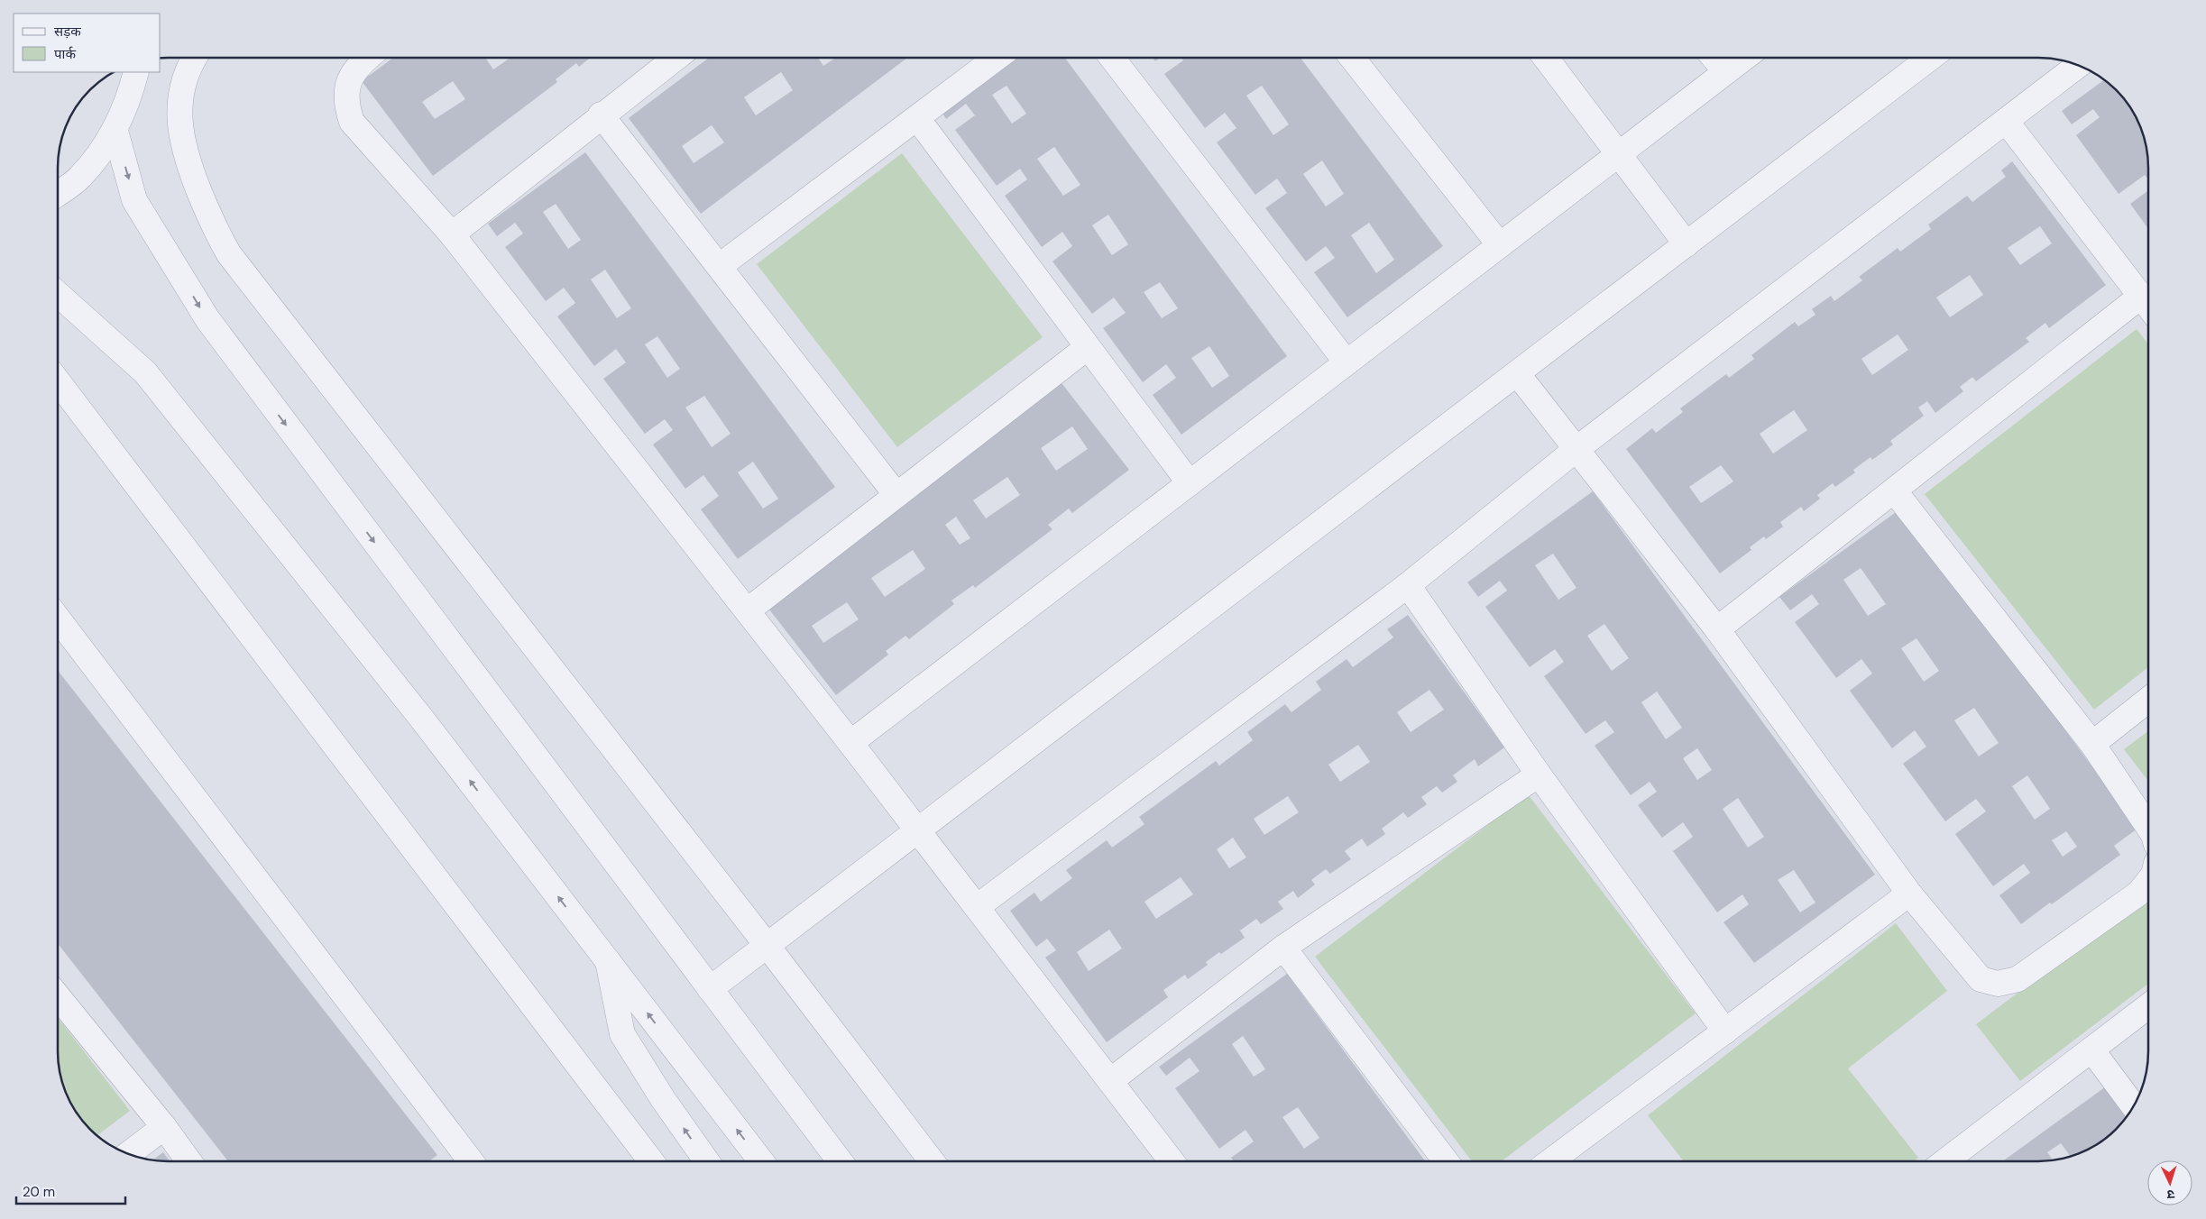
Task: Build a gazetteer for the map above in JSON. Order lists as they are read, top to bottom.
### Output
{
  "legend": ["सड़क", "पार्क"],
  "scale_bar": "20 m",
  "north": "bottom"
}
